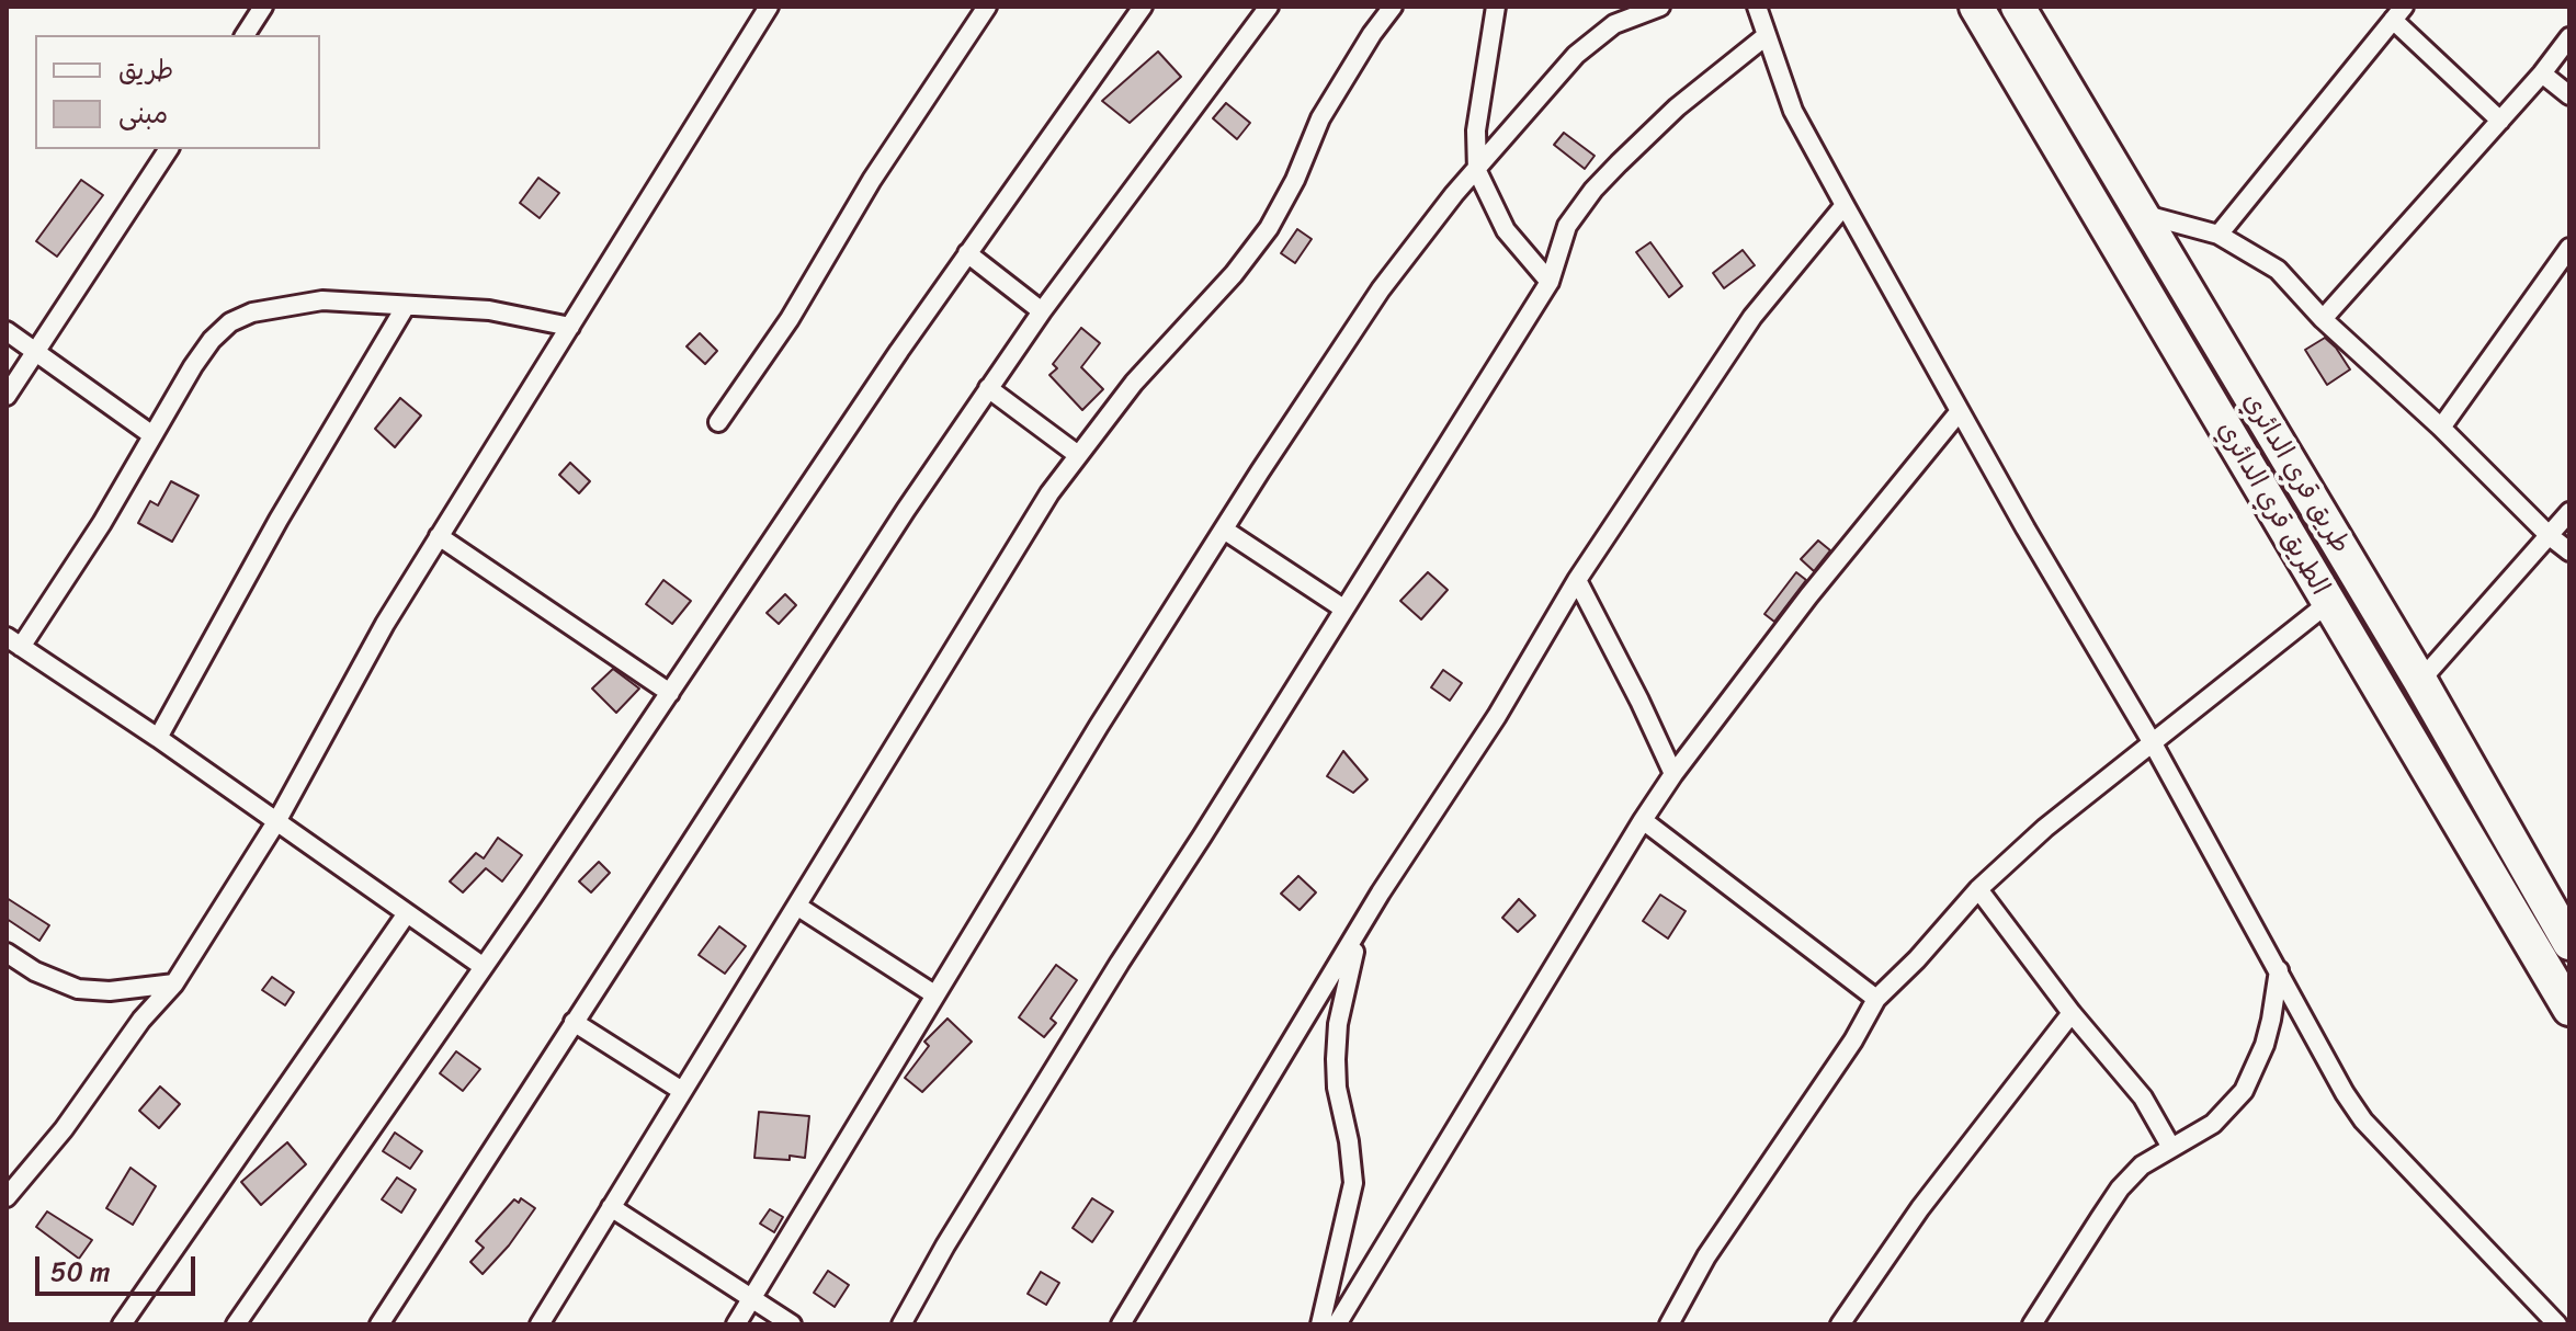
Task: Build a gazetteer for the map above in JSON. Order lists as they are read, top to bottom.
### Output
{
  "streets": {
    "highway": ["طريق قري الدائري", "الطريق قري الدائري"]
  },
  "legend": ["طريق", "مبنى"],
  "scale_bar": "50 m"
}
